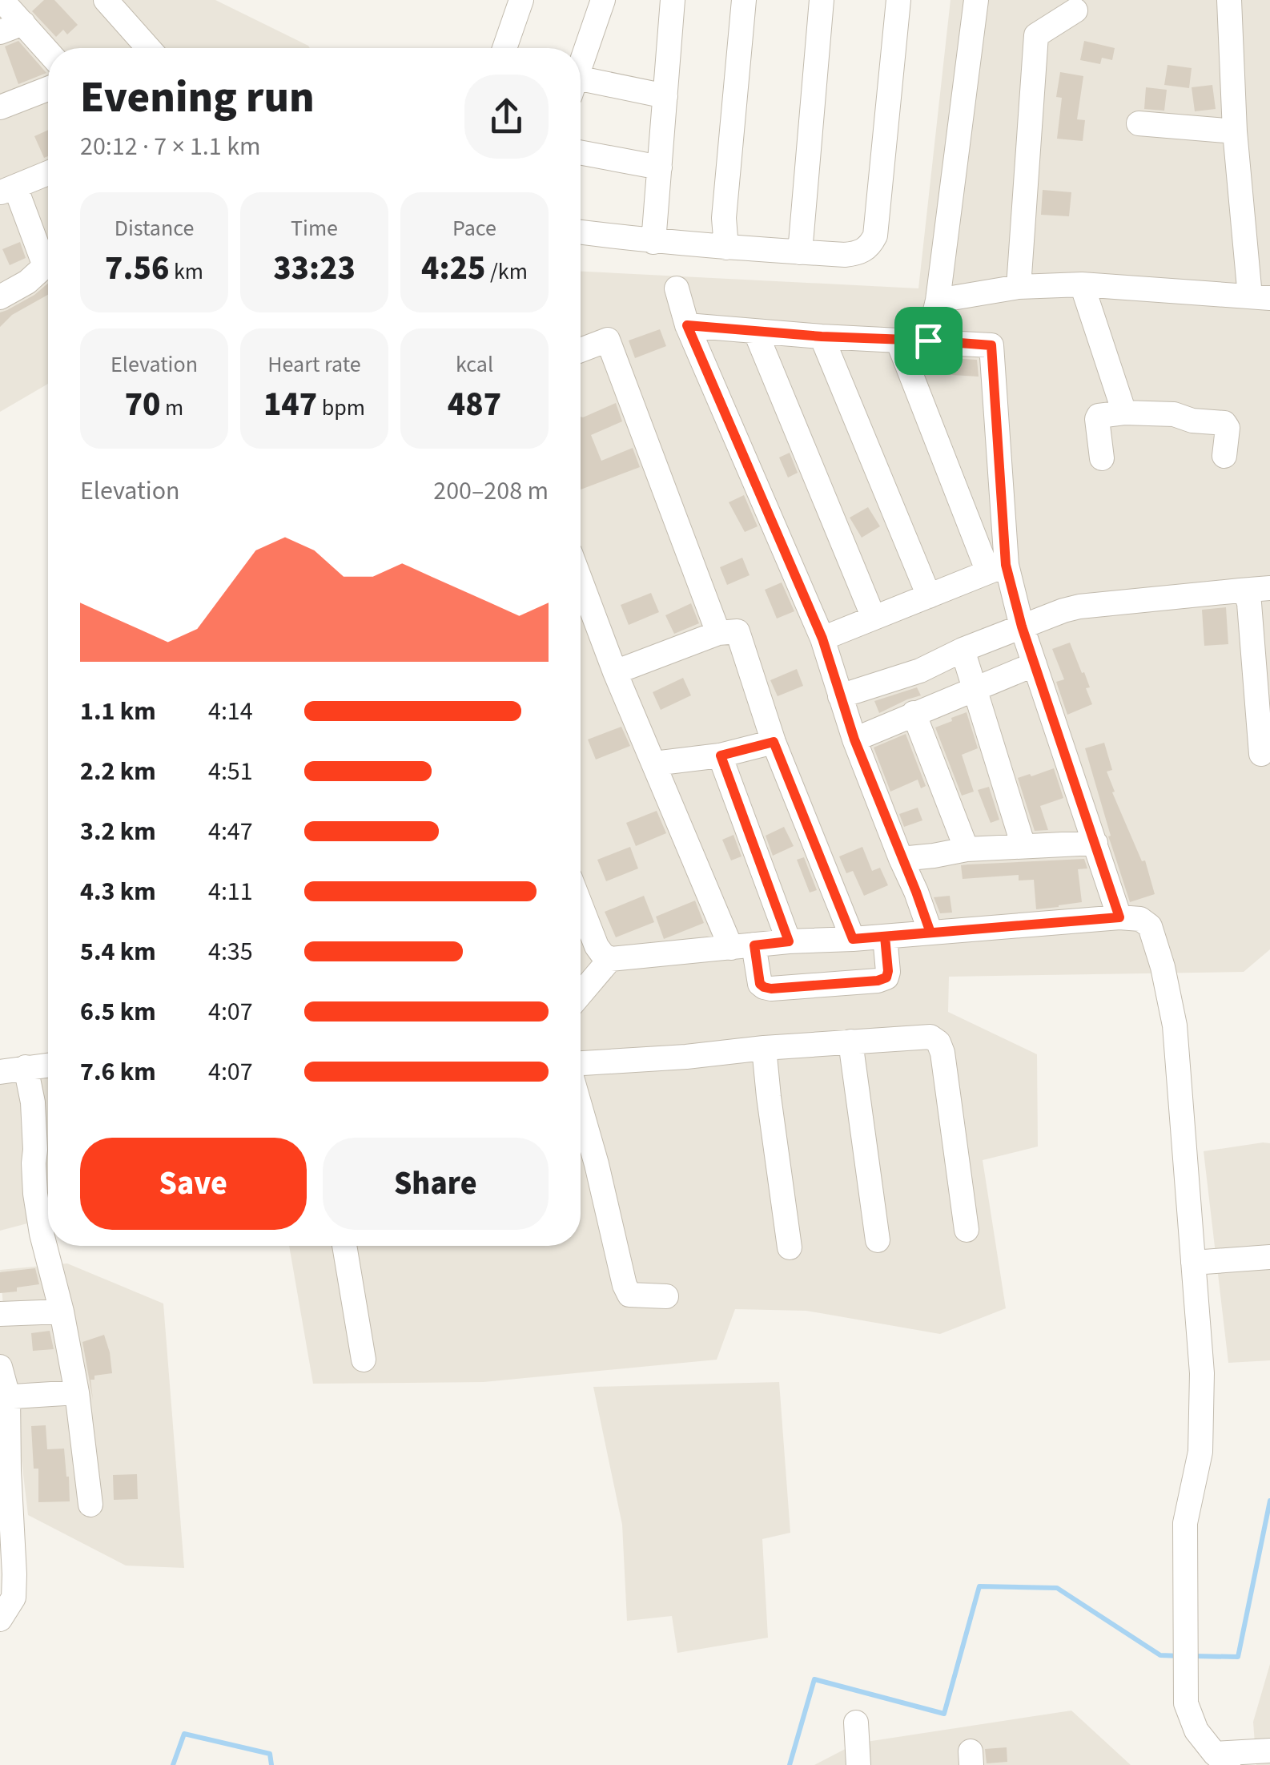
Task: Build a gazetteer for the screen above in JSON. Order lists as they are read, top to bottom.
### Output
{
  "page": {
    "heading": ["Evening run", "20:12 · 7 × 1.1 km"],
    "stats": [
      ["Distance", "7.56 km"],
      ["Time", "33:23"],
      ["Pace", "4:25 /km"],
      ["Elevation", "70 m"],
      ["Heart rate", "147 bpm"],
      ["kcal", "487"]
    ],
    "chart": ["Elevation", "200–208 m"],
    "list": [
      {
        "name": "1.1 km",
        "note": "4:14"
      },
      {
        "name": "2.2 km",
        "note": "4:51"
      },
      {
        "name": "3.2 km",
        "note": "4:47"
      },
      {
        "name": "4.3 km",
        "note": "4:11"
      },
      {
        "name": "5.4 km",
        "note": "4:35"
      },
      {
        "name": "6.5 km",
        "note": "4:07"
      },
      {
        "name": "7.6 km",
        "note": "4:07"
      }
    ],
    "buttons": ["Save", "Share"]
  }
}
